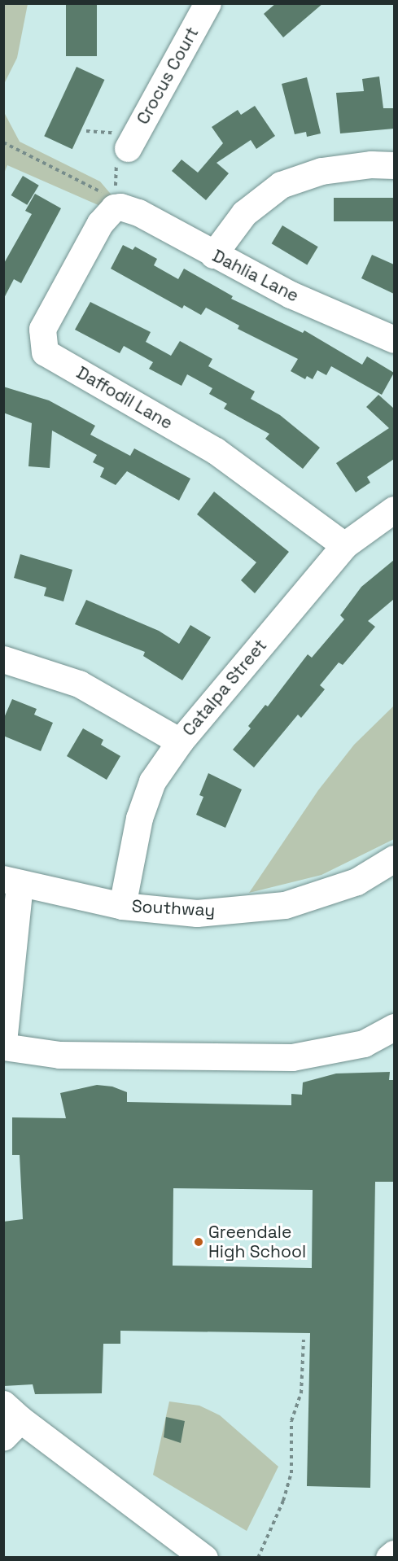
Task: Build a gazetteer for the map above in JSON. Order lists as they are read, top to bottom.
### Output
{
  "streets": {
    "street": [
      "Crocus Court",
      "Dahlia Lane",
      "Daffodil Lane",
      "Catalpa Street",
      "Southway"
    ]
  },
  "crossings": [
    ["Dahlia Lane", "Daffodil Lane"],
    ["Daffodil Lane", "Catalpa Street"],
    ["Catalpa Street", "Southway"]
  ],
  "places": ["Greendale High School"]
}
